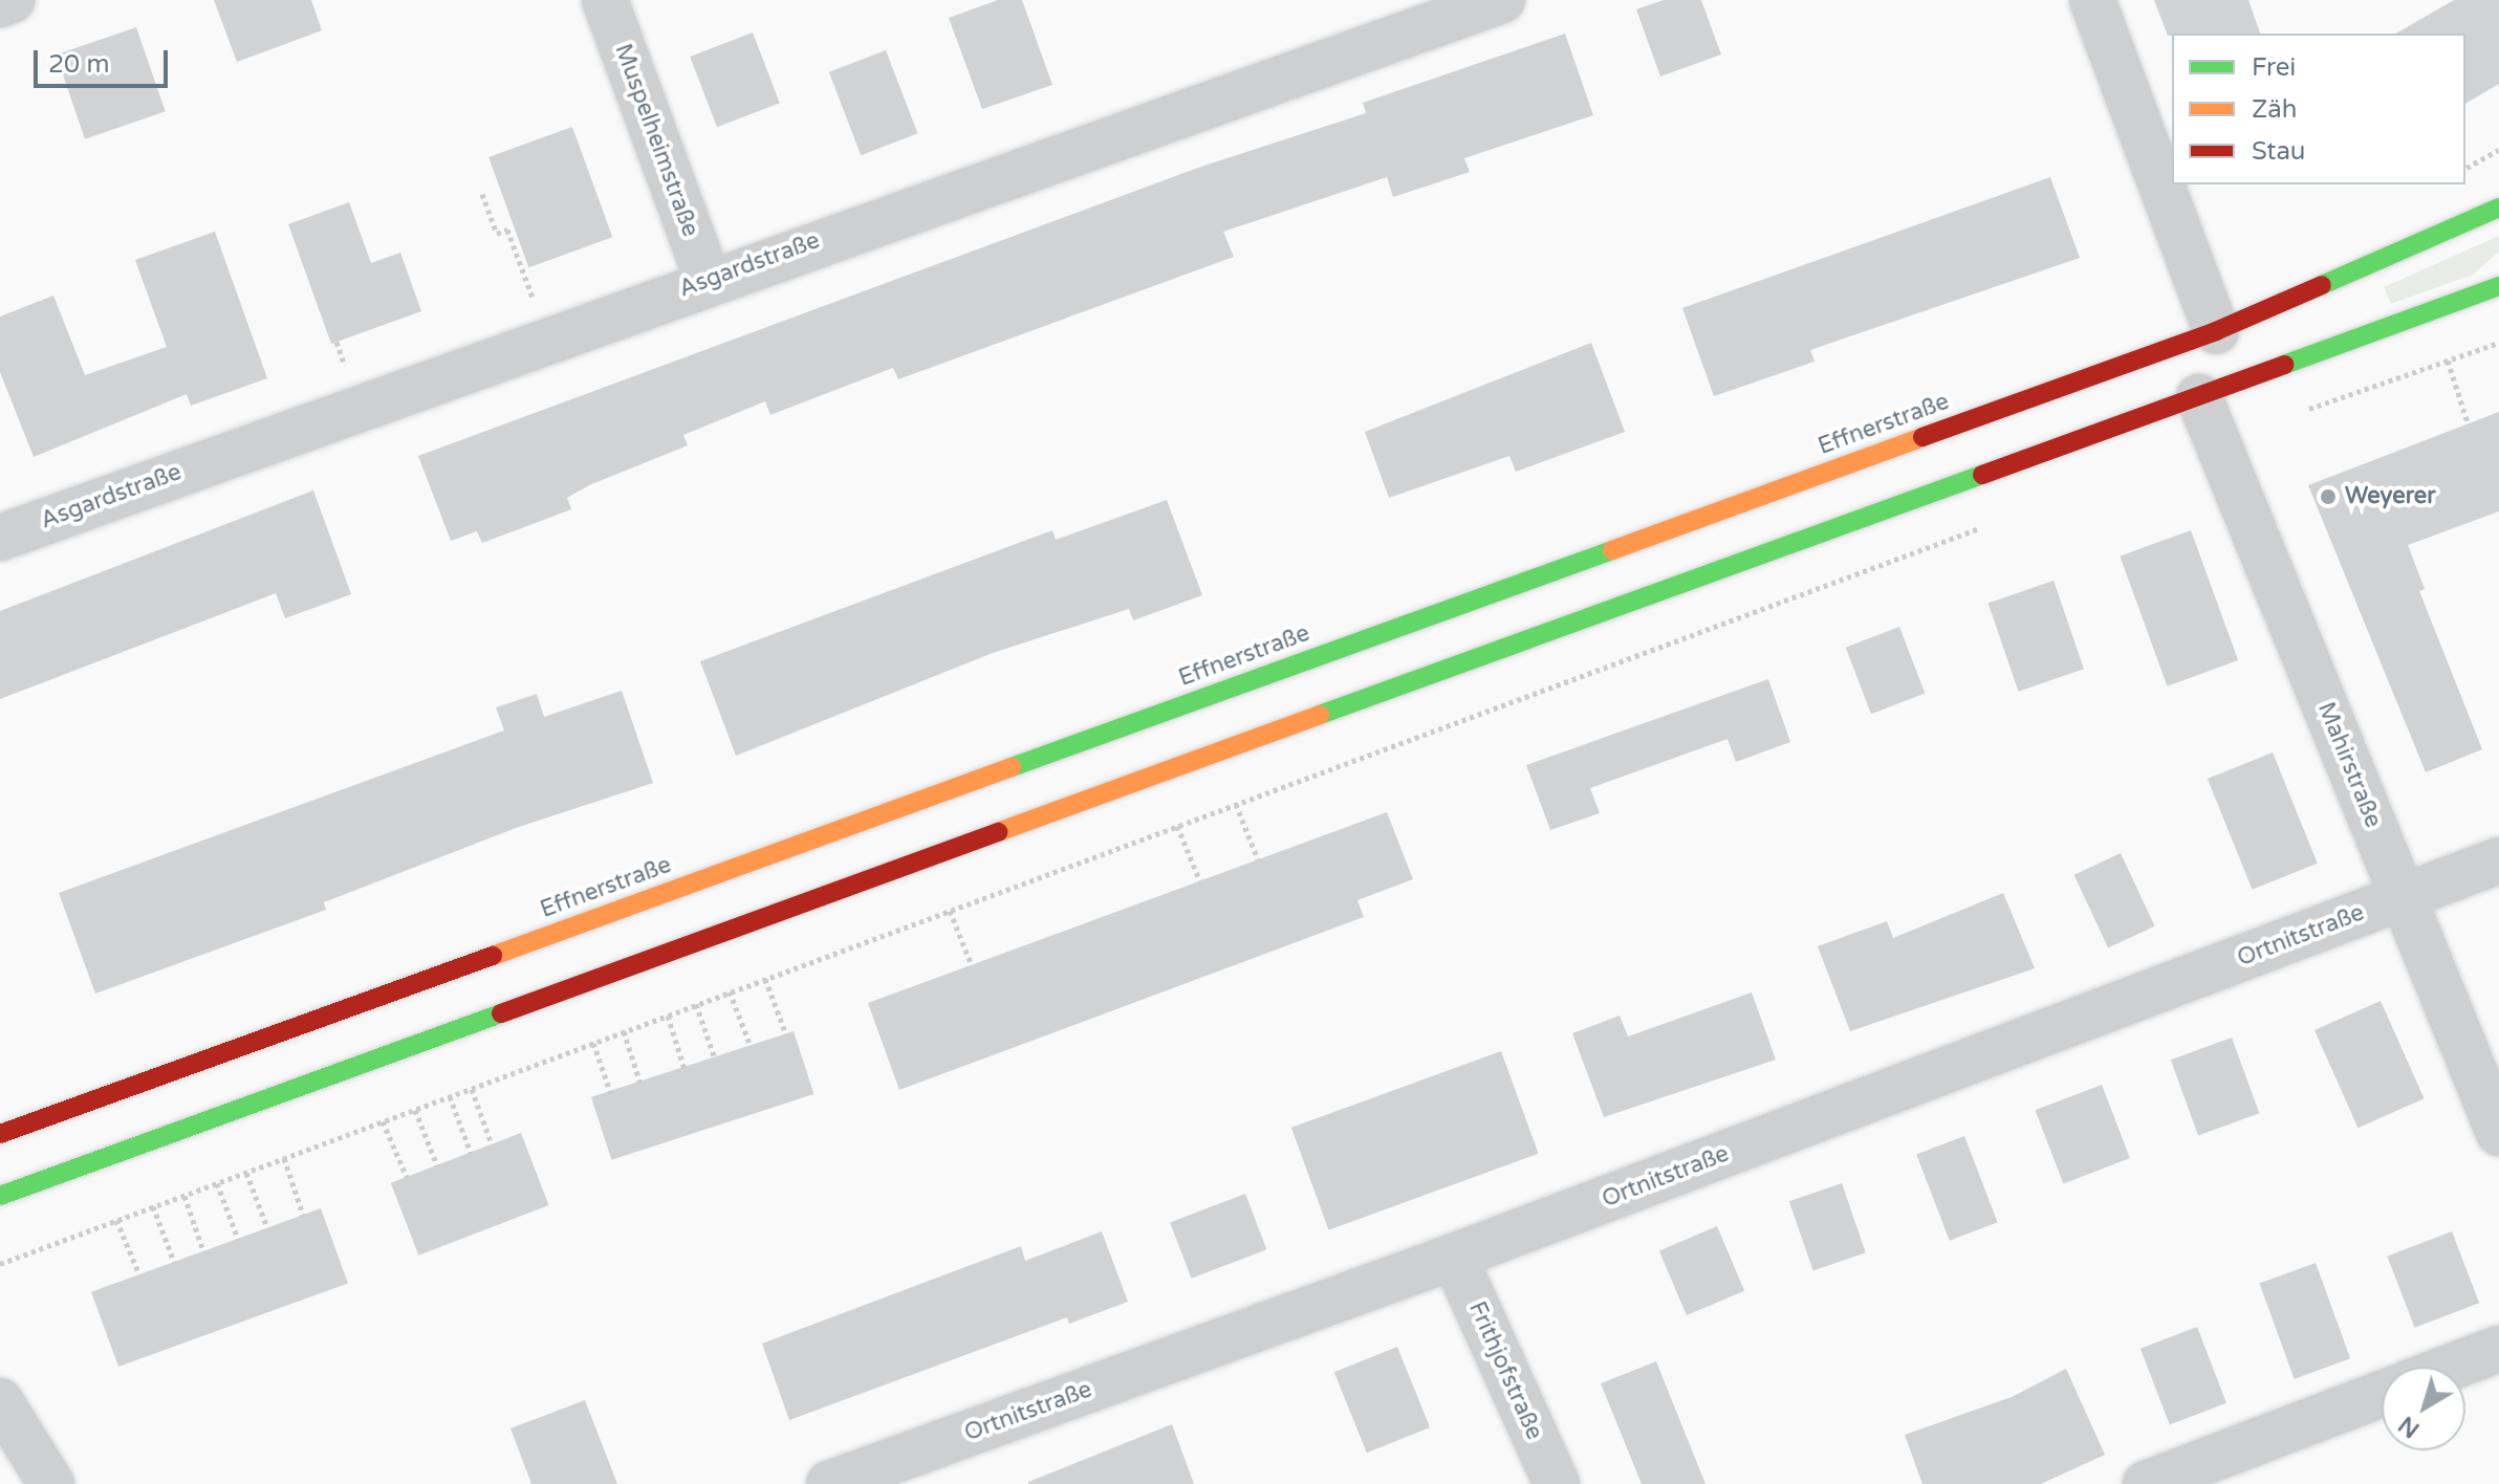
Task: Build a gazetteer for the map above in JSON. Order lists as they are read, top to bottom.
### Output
{
  "streets": {
    "main road": ["Effnerstraße"],
    "street": [
      "Muspelheimstraße",
      "Asgardstraße",
      "Mahirstraße",
      "Ortnitstraße",
      "Frithjofstraße"
    ]
  },
  "crossings": [
    ["Muspelheimstraße", "Asgardstraße"],
    ["Mahirstraße", "Ortnitstraße"],
    ["Ortnitstraße", "Frithjofstraße"]
  ],
  "places": ["Weyerer"],
  "legend": ["Frei", "Zäh", "Stau"],
  "scale_bar": "20 m",
  "north": "bottom left"
}
